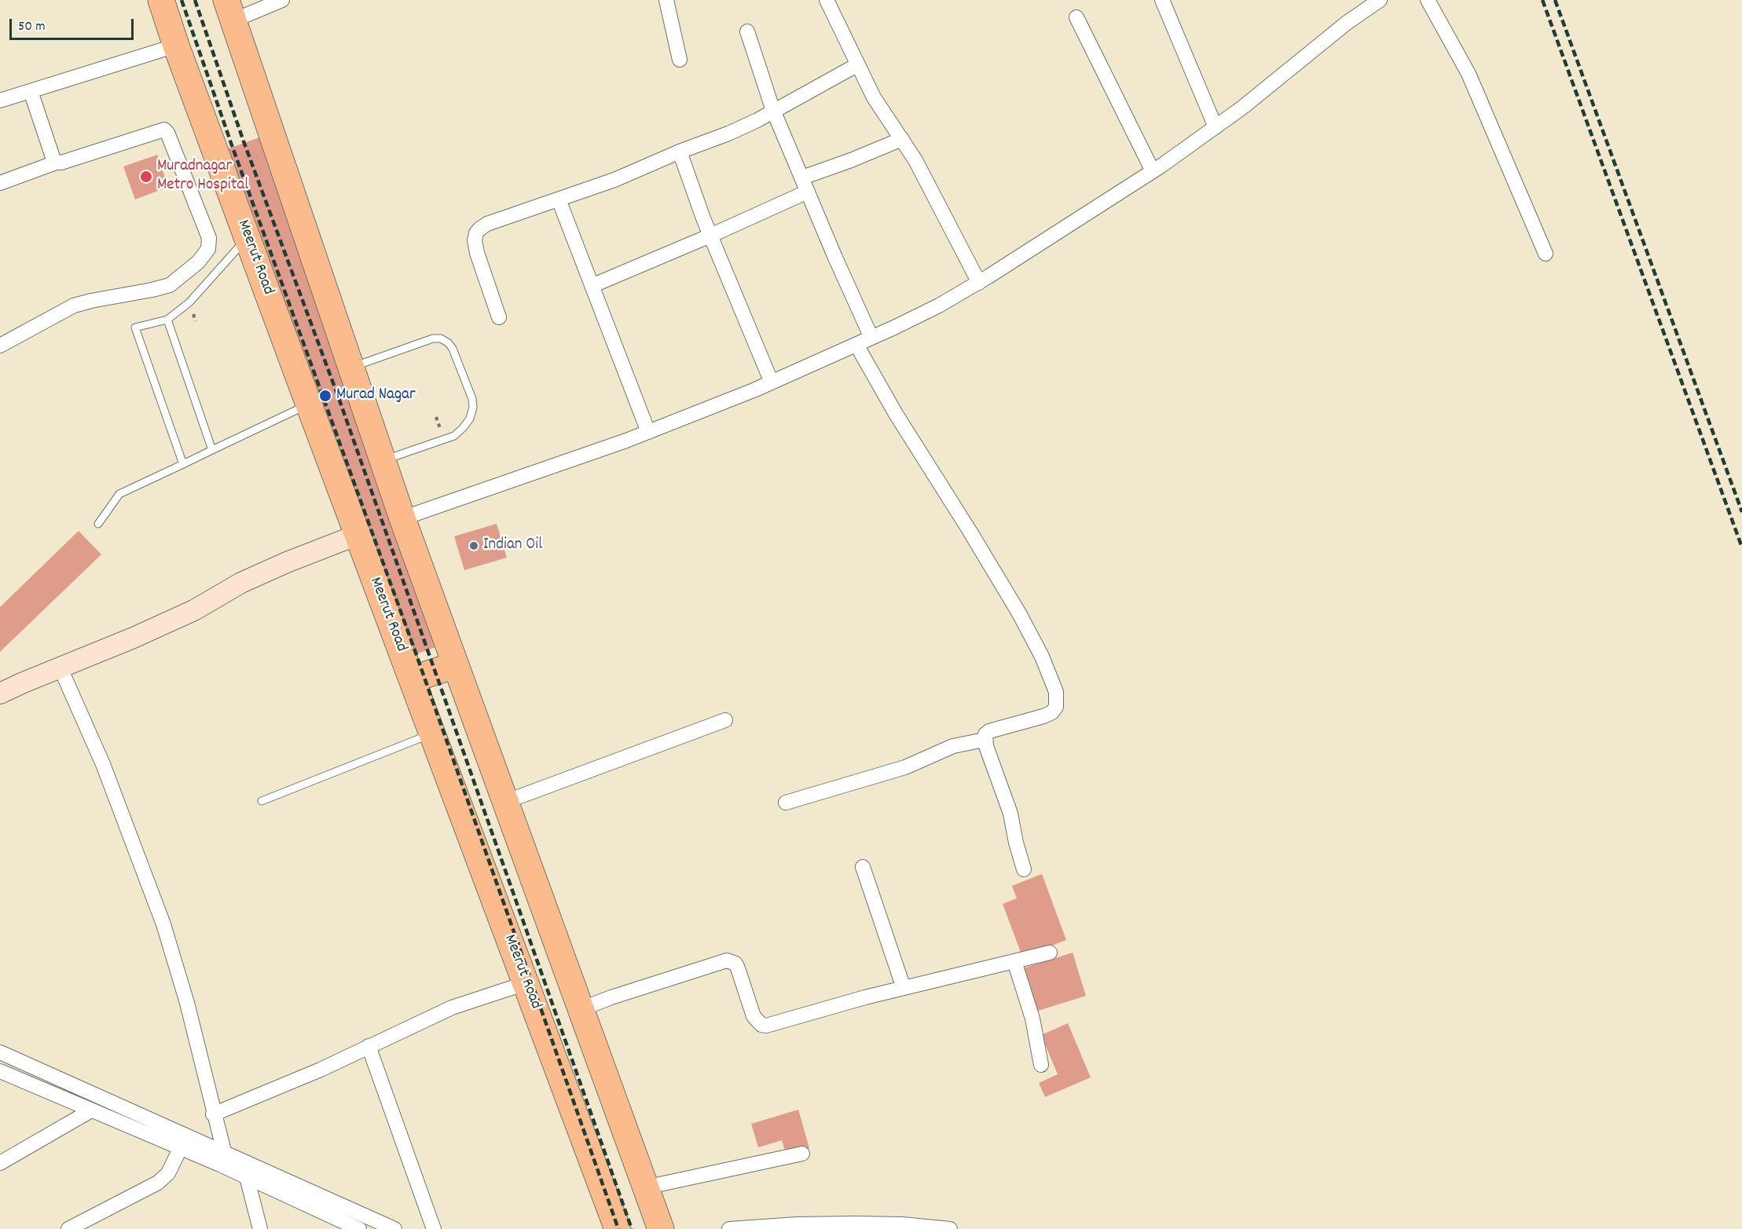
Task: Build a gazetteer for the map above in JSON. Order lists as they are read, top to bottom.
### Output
{
  "streets": {
    "highway": ["Meerut Road"]
  },
  "places": ["Muradnagar Metro Hospital", "Murad Nagar", "Indian Oil"],
  "scale_bar": "50 m"
}
